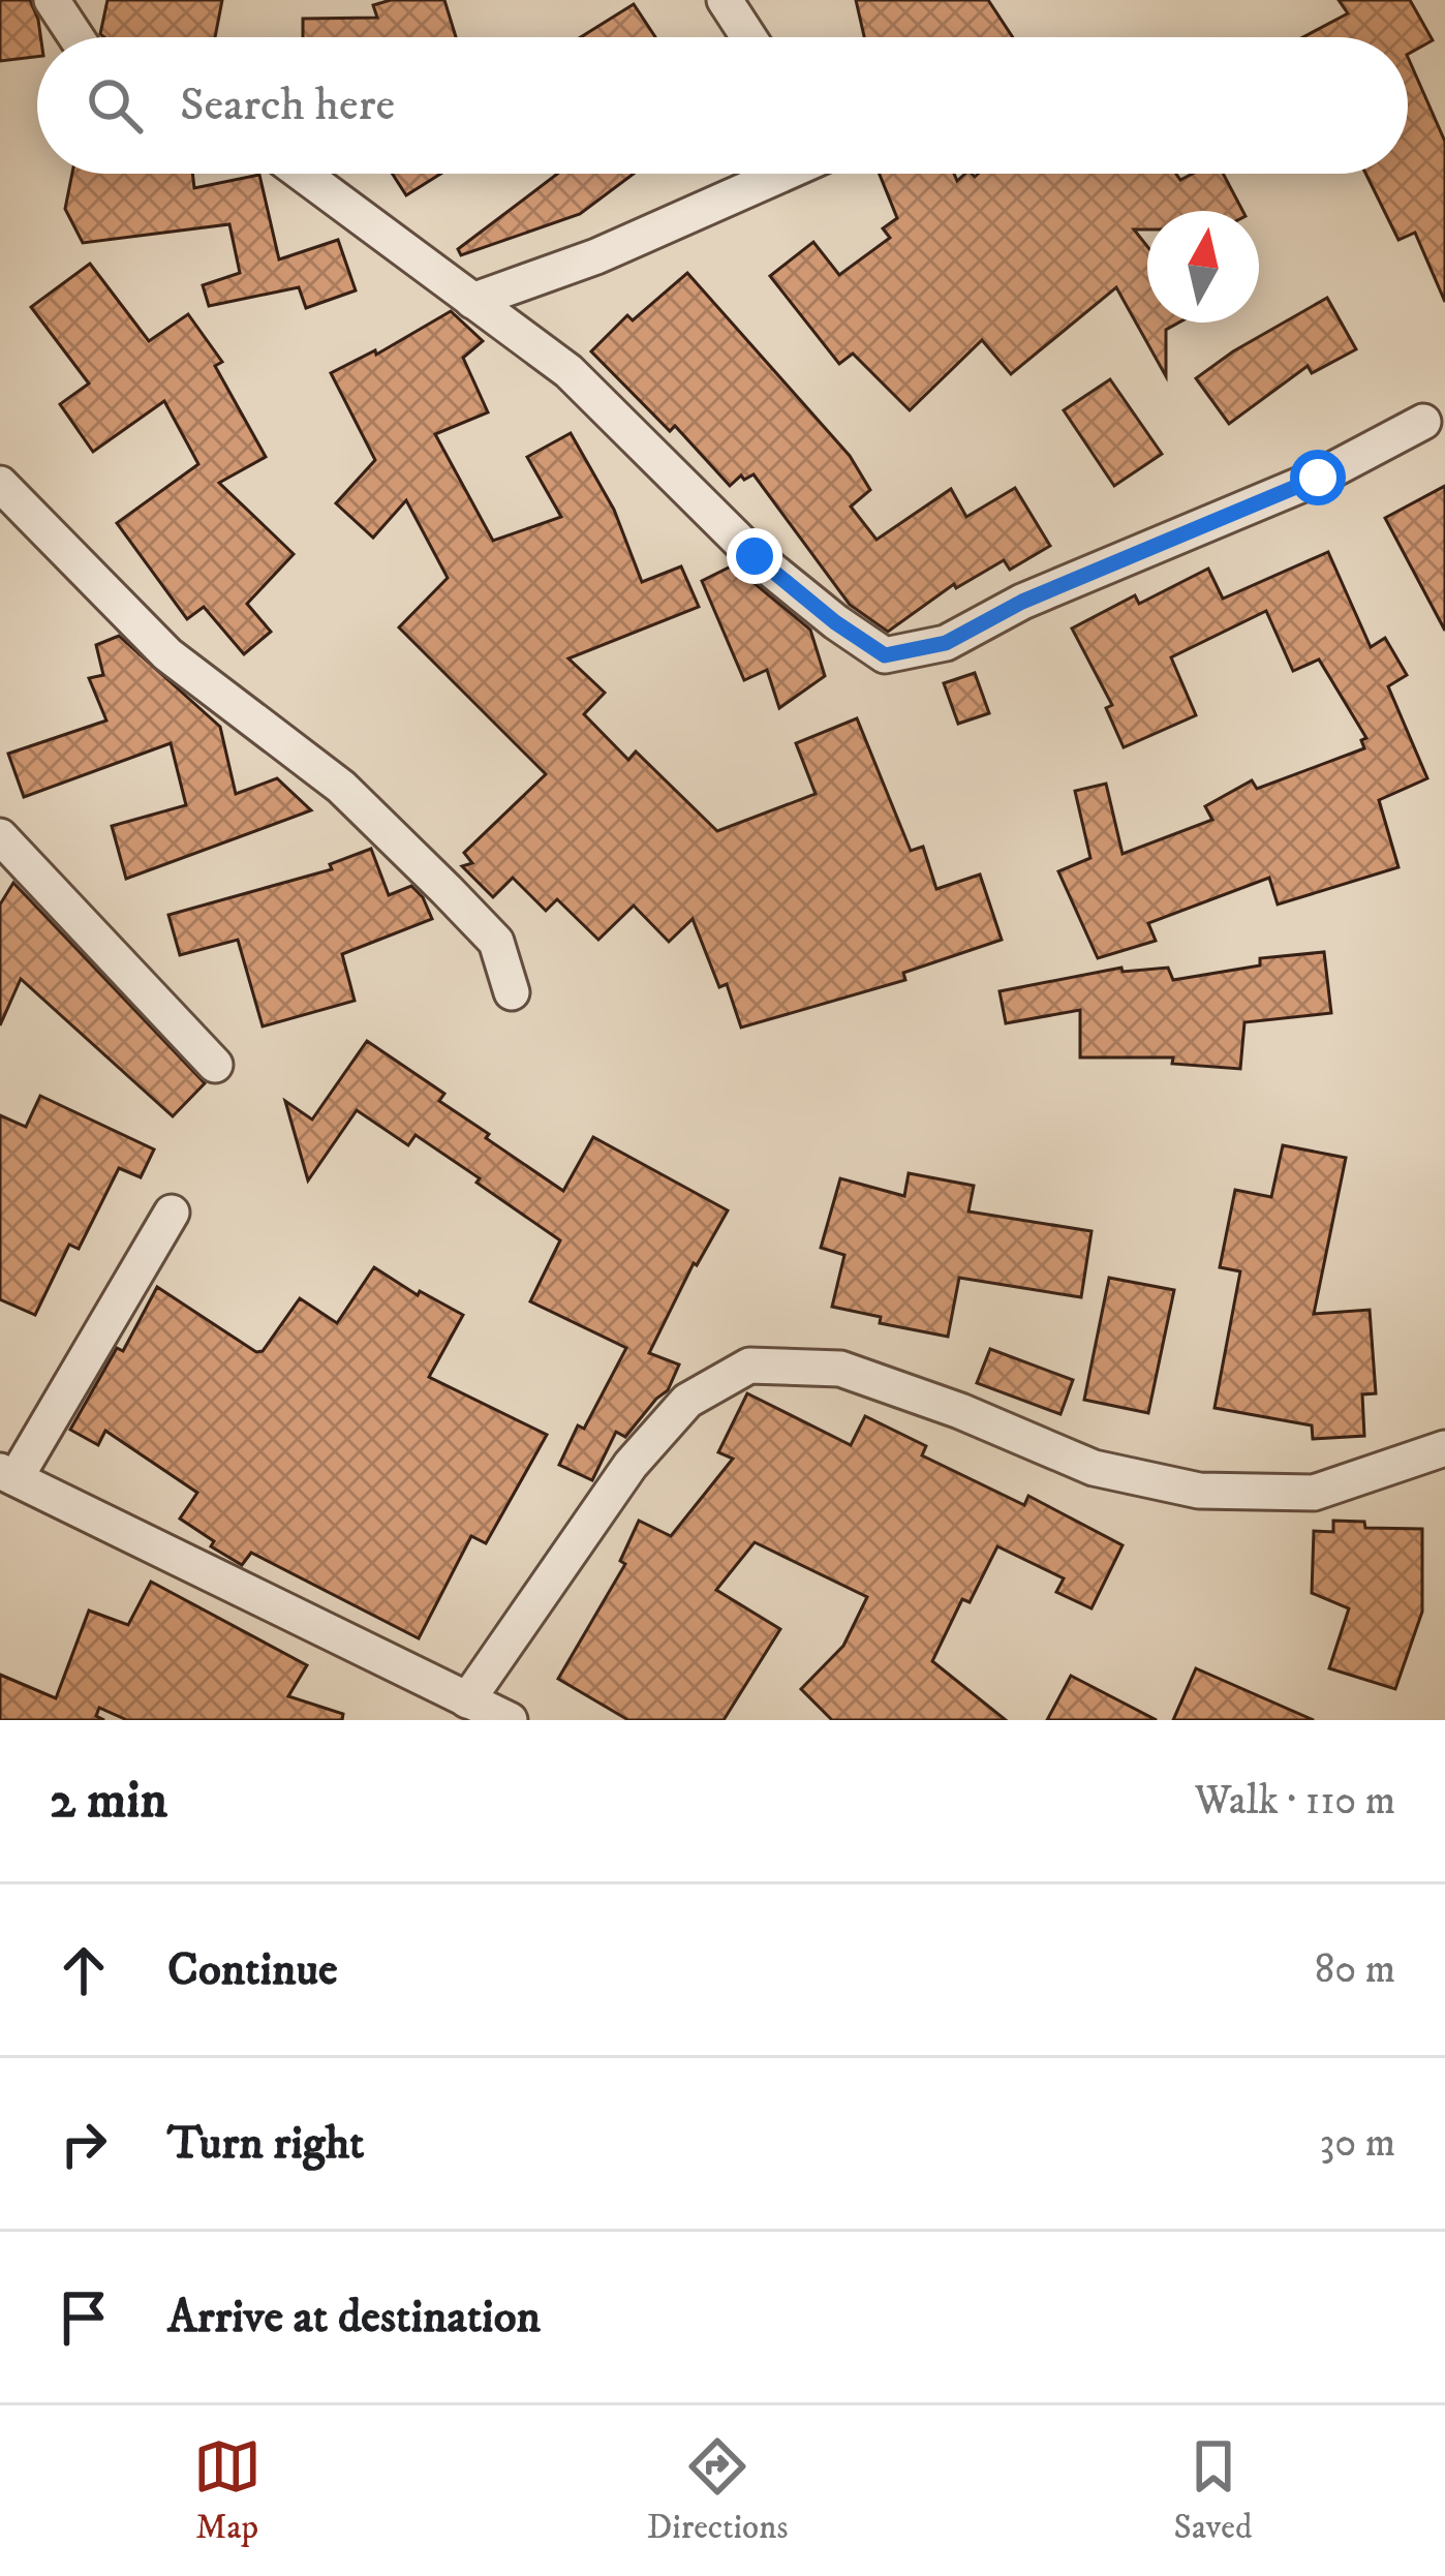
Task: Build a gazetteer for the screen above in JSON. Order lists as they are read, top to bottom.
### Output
{
  "north": "top",
  "page": {
    "search": "Search here",
    "heading": ["2 min", "Walk · 110 m"],
    "list": [
      ["Continue", "80 m"],
      ["Turn right", "30 m"],
      "Arrive at destination"
    ],
    "nav": ["Map", "Directions", "Saved"]
  }
}
